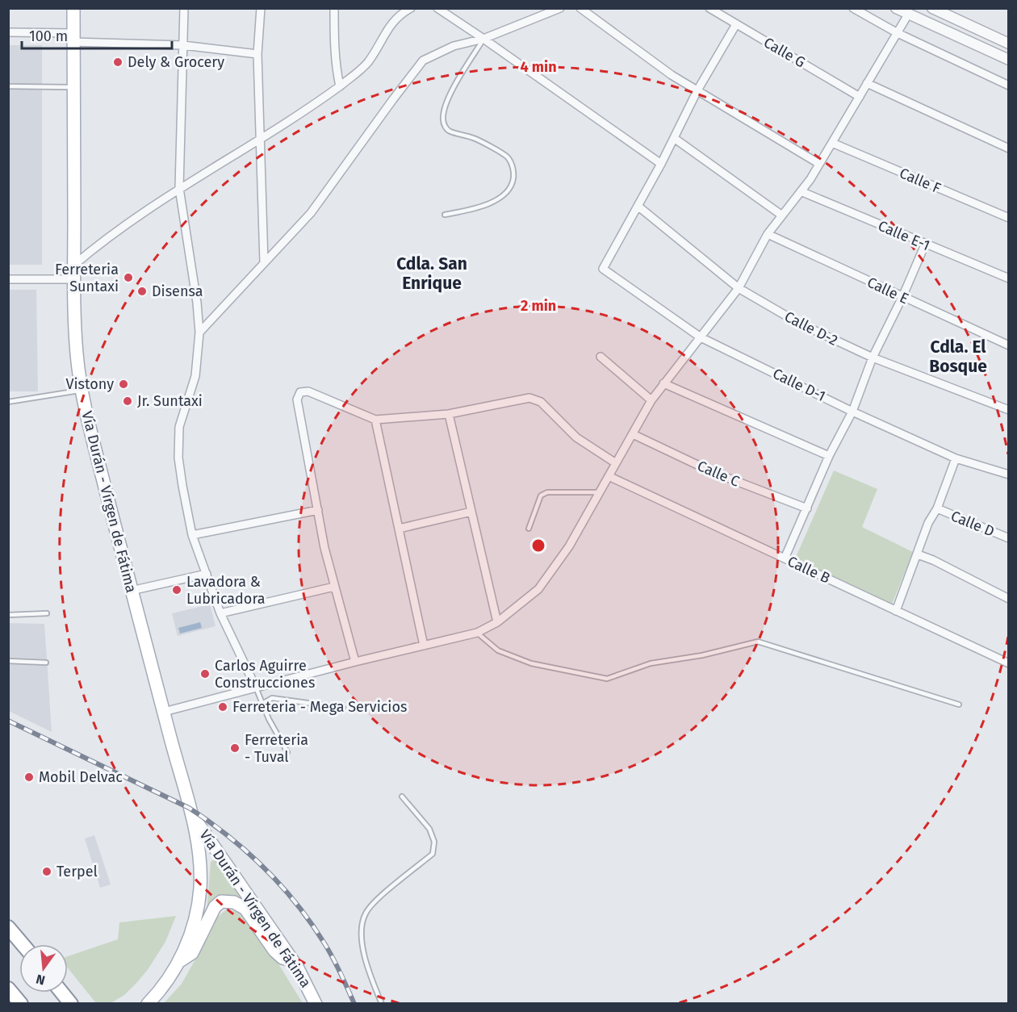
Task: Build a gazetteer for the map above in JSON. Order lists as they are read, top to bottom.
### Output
{
  "streets": {
    "main road": ["Vía Durán - Vírgen de Fátima"],
    "street": [
      "Calle G",
      "Calle F",
      "Calle E-1",
      "Calle E",
      "Calle D-2",
      "Calle D-1",
      "Calle C",
      "Calle D",
      "Calle B"
    ]
  },
  "crossings": [
    ["Calle D-2", "Calle D-1"]
  ],
  "districts": ["Cdla. San Enrique", "Cdla. El Bosque"],
  "places": [
    "Dely & Grocery",
    "Ferreteria Suntaxi",
    "Disensa",
    "Vistony",
    "Jr. Suntaxi",
    "Lavadora & Lubricadora",
    "Carlos Aguirre Construcciones",
    "Ferreteria - Mega Servicios",
    "Ferreteria - Tuval",
    "Mobil Delvac",
    "Terpel"
  ],
  "scale_bar": "100 m",
  "north": "bottom",
  "rings": ["4 min", "2 min"]
}
